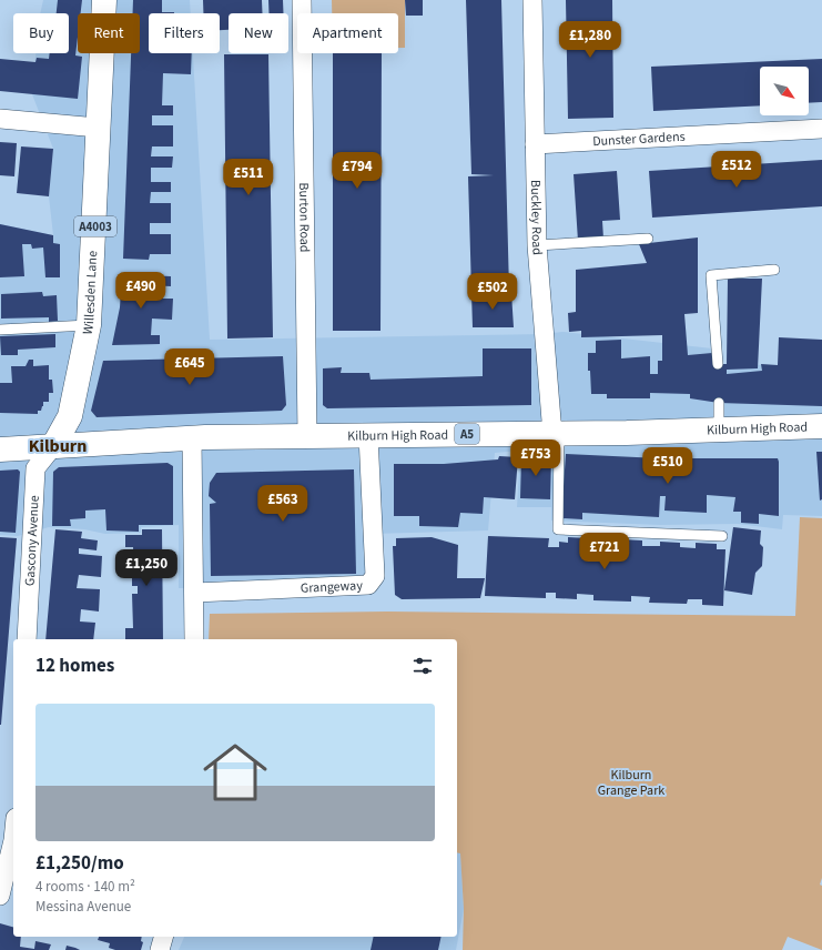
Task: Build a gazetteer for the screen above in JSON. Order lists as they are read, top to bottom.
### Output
{
  "streets": {
    "main road": [
      "A4003",
      "Willesden Lane",
      "Kilburn High Road",
      "A5"
    ],
    "street": [
      "Dunster Gardens",
      "Burton Road",
      "Buckley Road",
      "Gascony Avenue",
      "Grangeway"
    ]
  },
  "crossings": [
    ["Dunster Gardens", "Buckley Road"],
    ["Burton Road", "Kilburn High Road"],
    ["Buckley Road", "Kilburn High Road"],
    ["Willesden Lane", "Kilburn High Road"],
    ["Willesden Lane", "Gascony Avenue"],
    ["Kilburn High Road", "Gascony Avenue"],
    ["Kilburn High Road", "Grangeway"]
  ],
  "districts": ["Kilburn"],
  "parks": ["Kilburn Grange Park"],
  "north": "bottom right",
  "page": {
    "chip": [
      "Buy",
      "Rent",
      "Filters",
      "New",
      "Apartment"
    ],
    "price": [
      "£1,280",
      "£512",
      "£794",
      "£511",
      "£490",
      "£502",
      "£645",
      "£753",
      "£510",
      "£563",
      "£721",
      "£1,250"
    ],
    "heading": "12 homes",
    "list": [
      {
        "name": "£1,250/mo",
        "note": "4 rooms · 140 m² · Messina Avenue"
      }
    ]
  }
}
